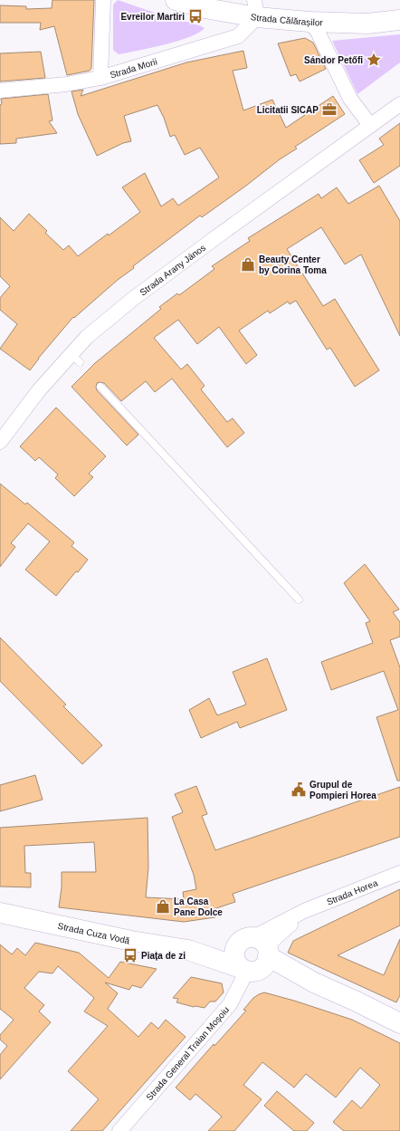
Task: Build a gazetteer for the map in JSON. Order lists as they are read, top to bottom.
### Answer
{
  "streets": {
    "main road": ["Strada Călărașilor", "Strada Cuza Vodă"],
    "street": [
      "Strada Morii",
      "Strada Arany János",
      "Strada Horea",
      "Strada General Traian Moșoiu"
    ]
  },
  "crossings": [
    ["Strada Călărașilor", "Strada Morii"],
    ["Strada Horea", "Strada Cuza Vodă"],
    ["Strada Cuza Vodă", "Strada General Traian Moșoiu"]
  ],
  "places": {
    "bus stop": ["Evreilor Martiri", "Piața de zi"],
    "place": ["Sándor Petőfi"],
    "office": ["Licitatii SICAP"],
    "shop": ["Beauty Center by Corina Toma", "La Casa Pane Dolce"],
    "public building": ["Grupul de Pompieri Horea"]
  }
}
